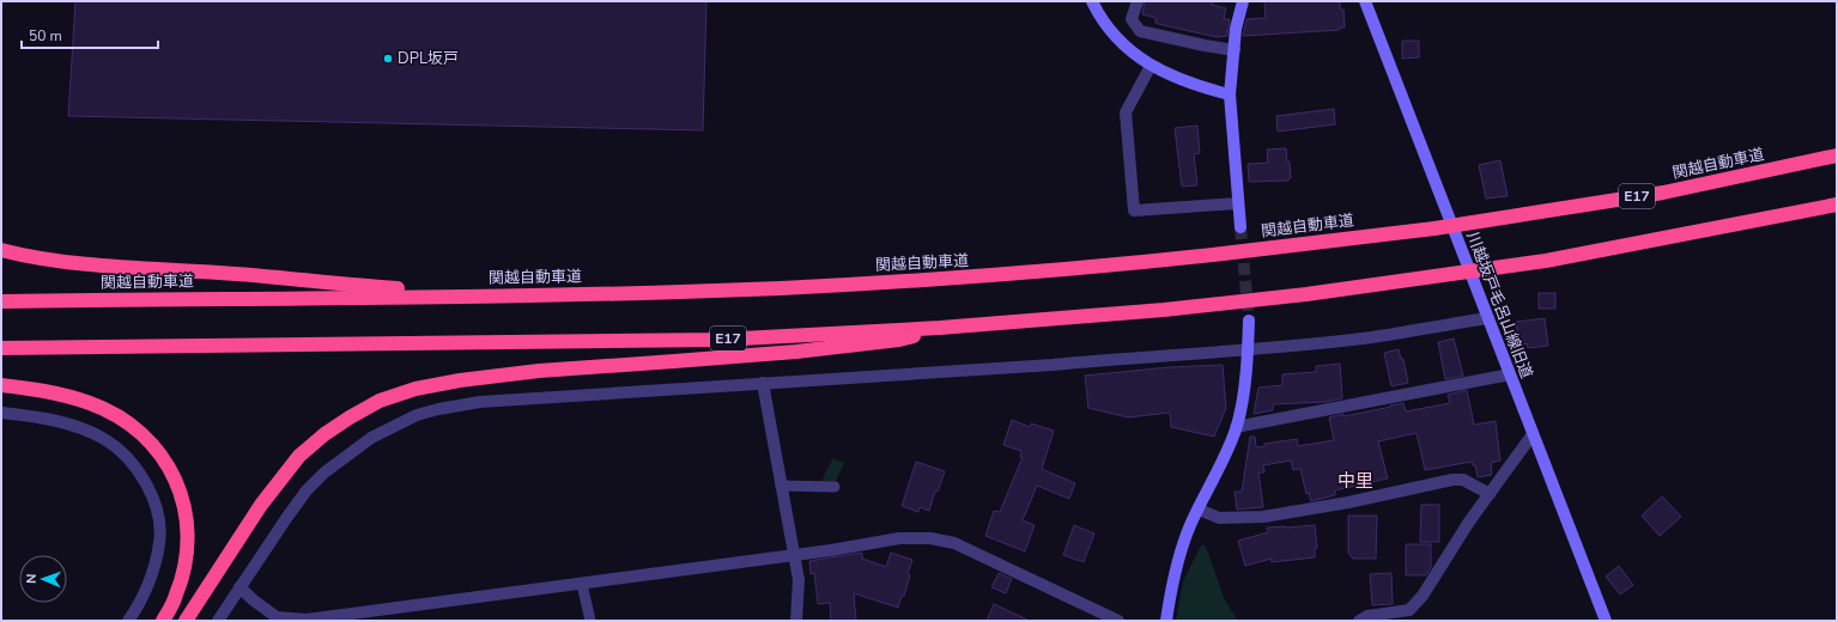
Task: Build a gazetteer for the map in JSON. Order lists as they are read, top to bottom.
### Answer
{
  "streets": {
    "highway": ["関越自動車道", "E17"],
    "street": ["川越坂戸毛呂山線旧道"]
  },
  "districts": ["中里"],
  "places": ["DPL坂戸"],
  "scale_bar": "50 m",
  "north": "left"
}
